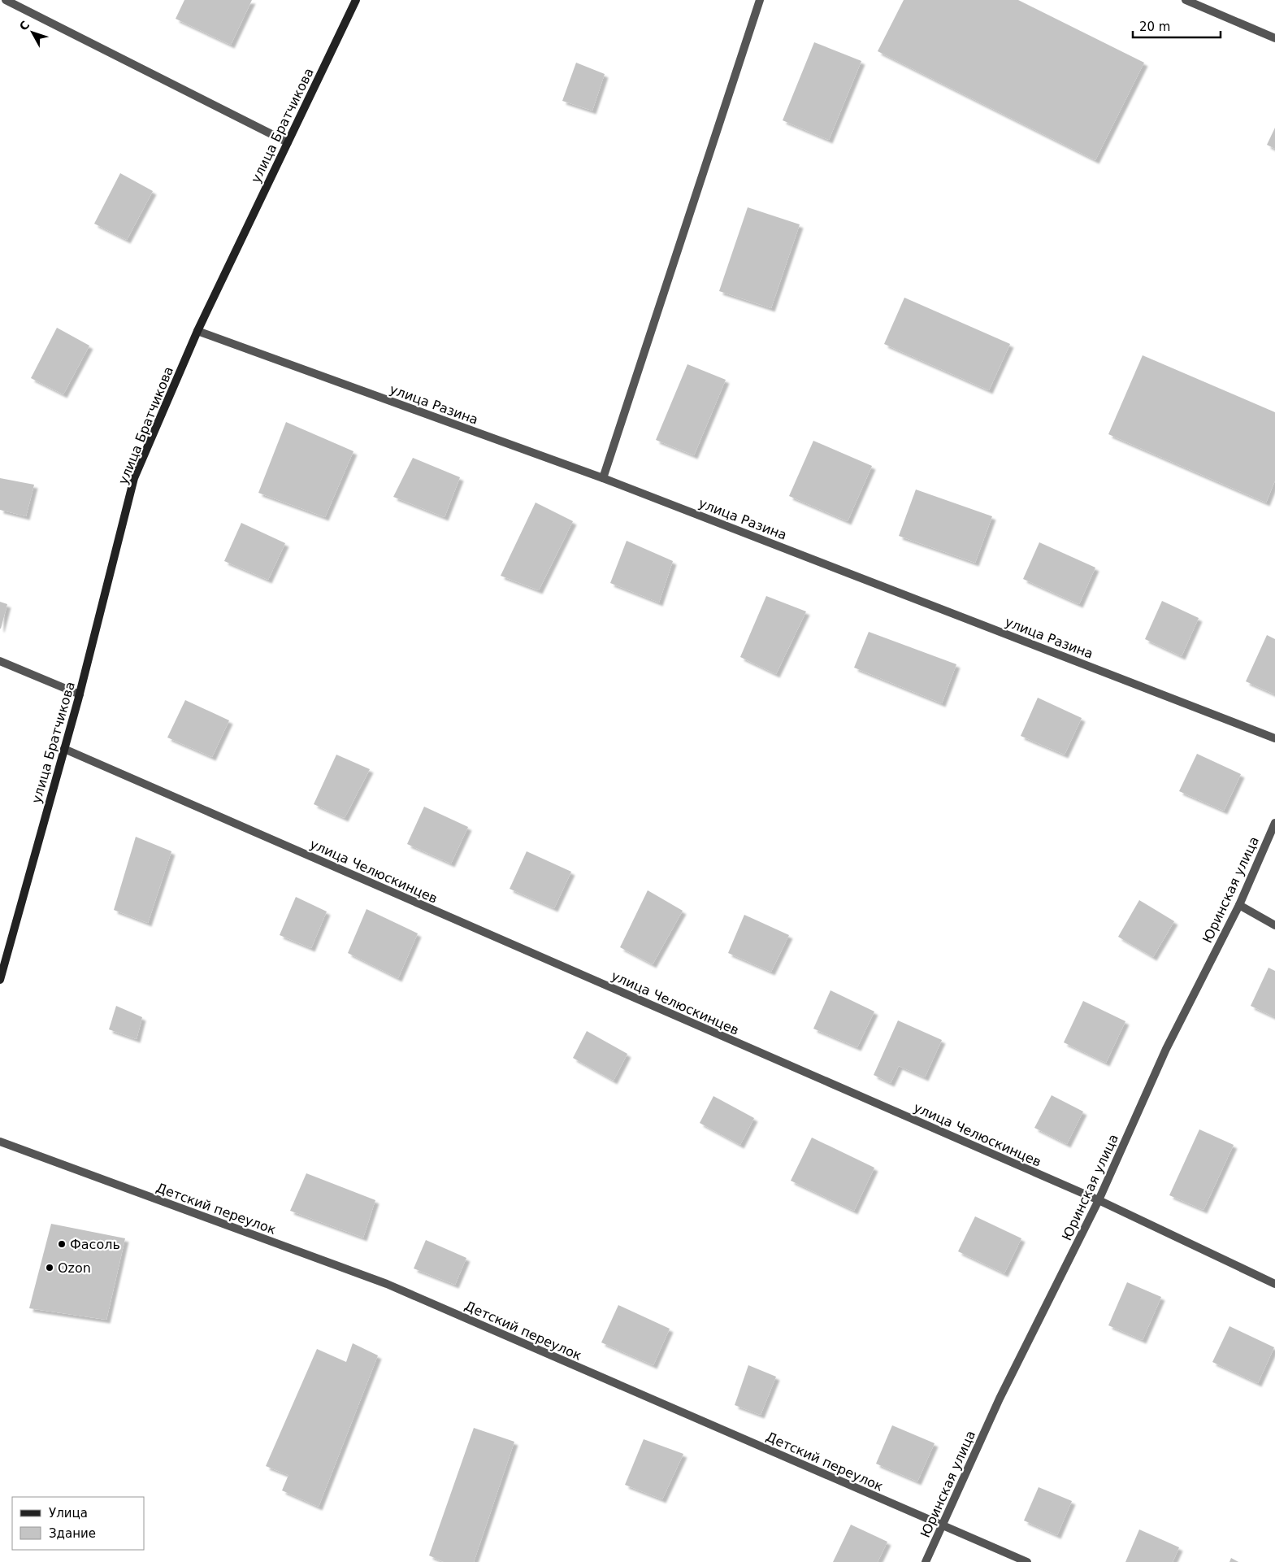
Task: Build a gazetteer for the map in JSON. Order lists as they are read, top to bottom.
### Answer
{
  "streets": {
    "main road": ["улица Братчикова"],
    "street": [
      "улица Разина",
      "улица Челюскинцев",
      "Юринская улица",
      "Детский переулок"
    ]
  },
  "crossings": [
    ["улица Братчикова", "улица Разина"],
    ["улица Братчикова", "улица Челюскинцев"],
    ["улица Челюскинцев", "Юринская улица"],
    ["Юринская улица", "Детский переулок"]
  ],
  "places": ["Фасоль", "Ozon"],
  "legend": ["Улица", "Здание"],
  "scale_bar": "20 m",
  "north": "top left"
}
